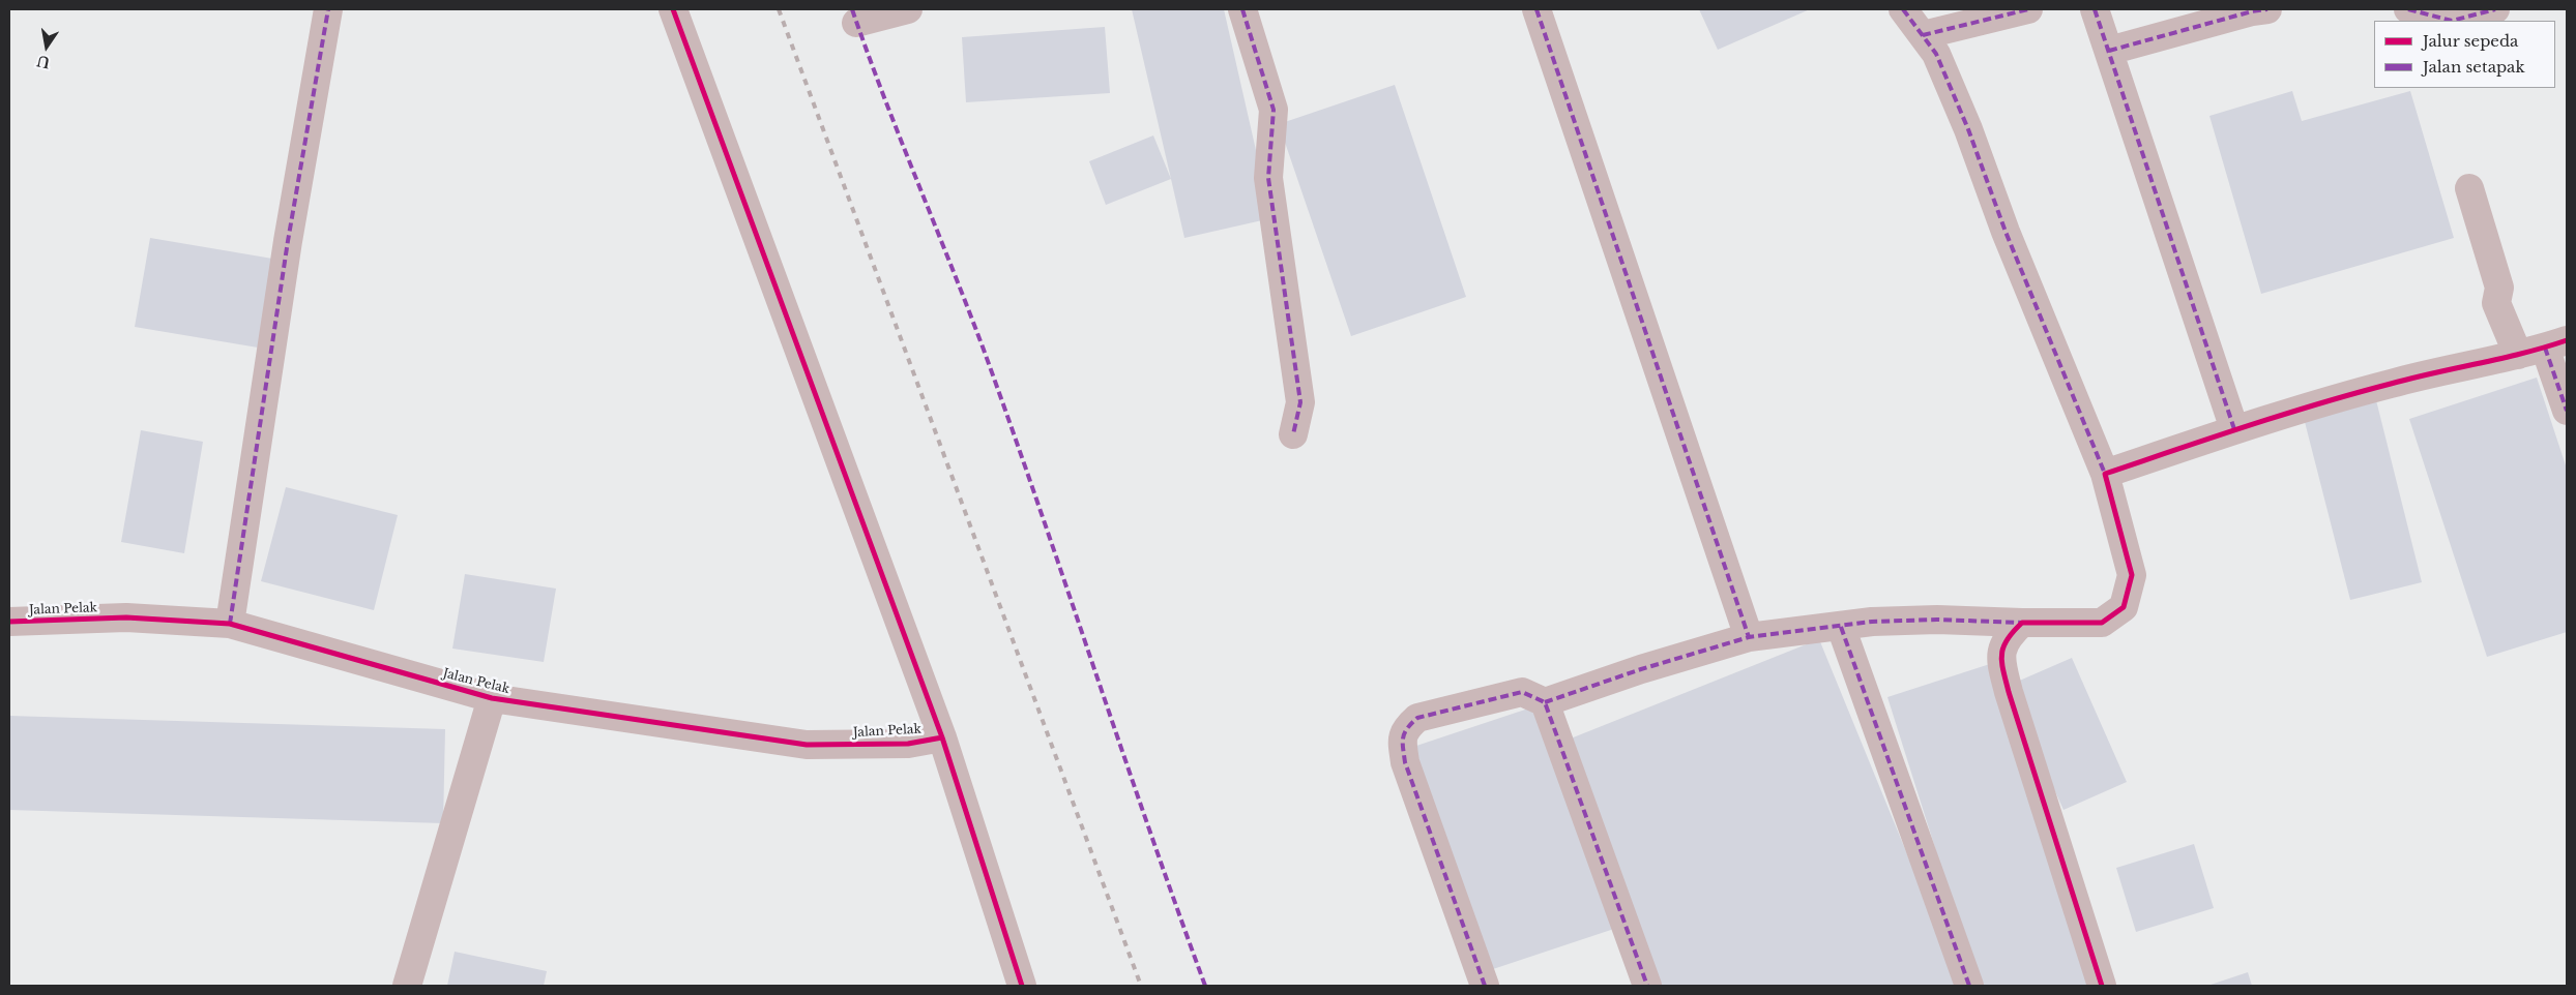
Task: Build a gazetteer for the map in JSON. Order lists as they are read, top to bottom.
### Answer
{
  "streets": {
    "street": ["Jalan Pelak"]
  },
  "legend": ["Jalur sepeda", "Jalan setapak"],
  "north": "bottom"
}
